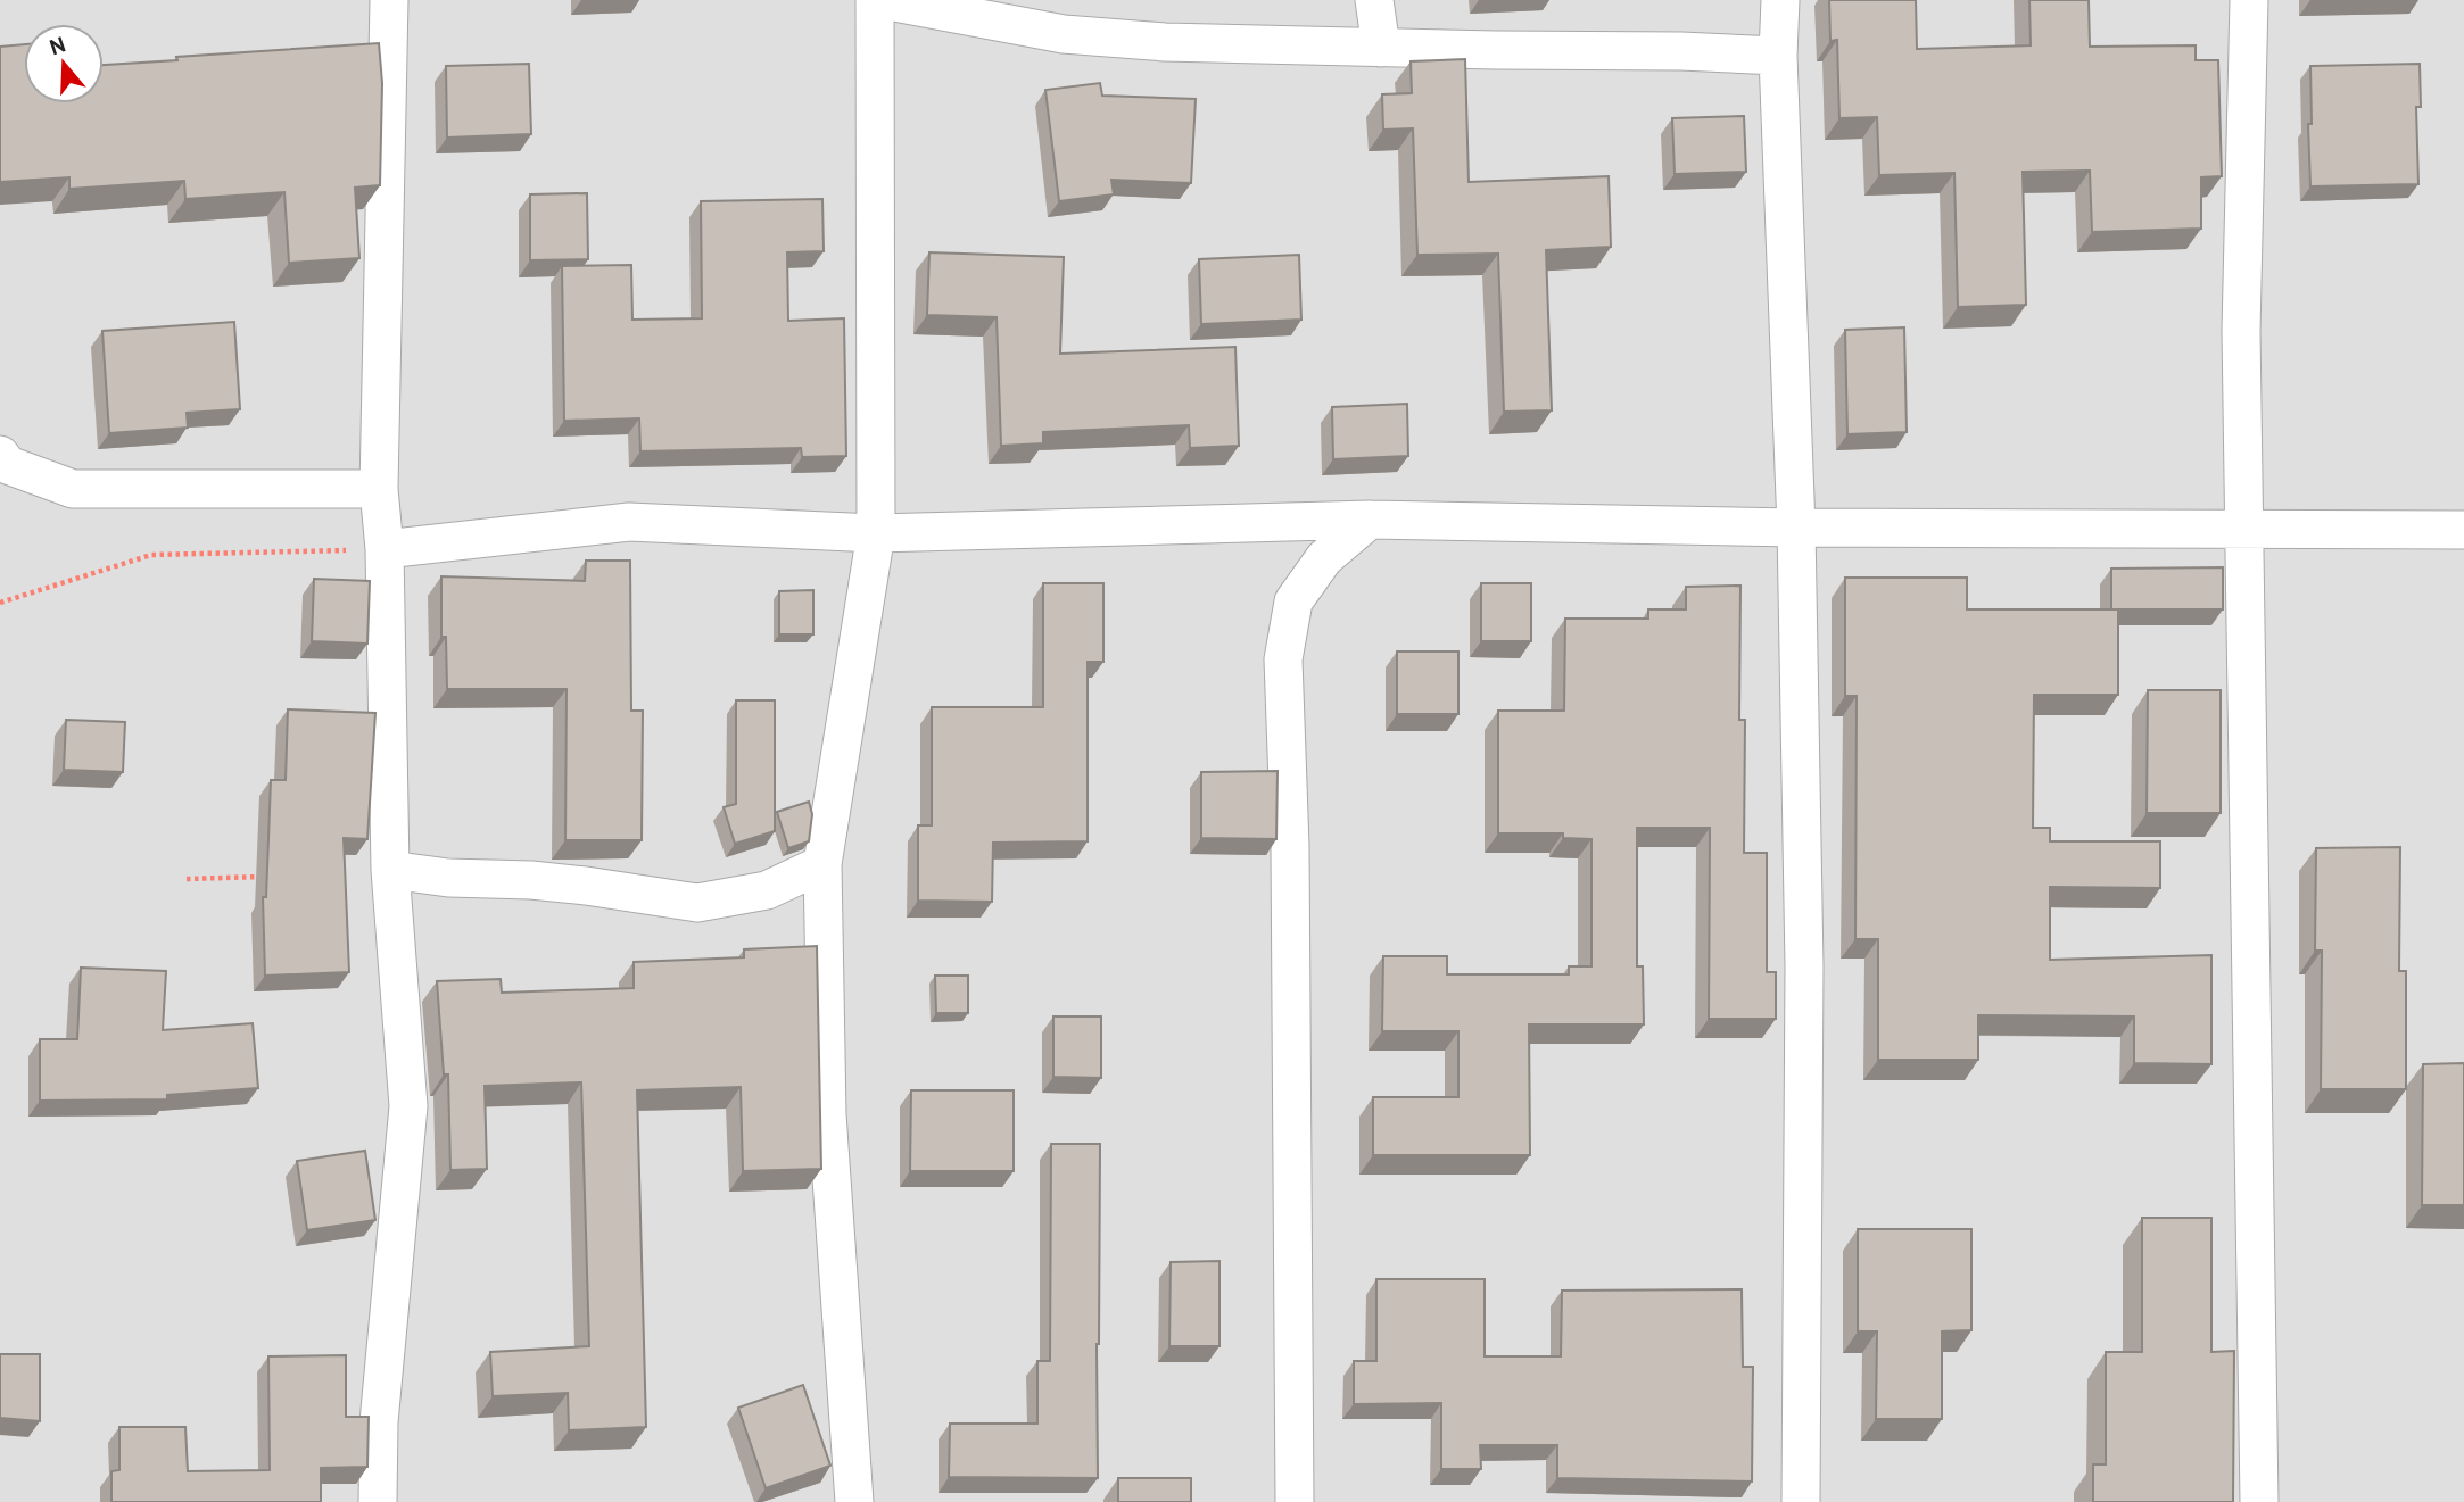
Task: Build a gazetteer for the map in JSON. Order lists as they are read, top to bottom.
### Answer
{
  "north": "top"
}
